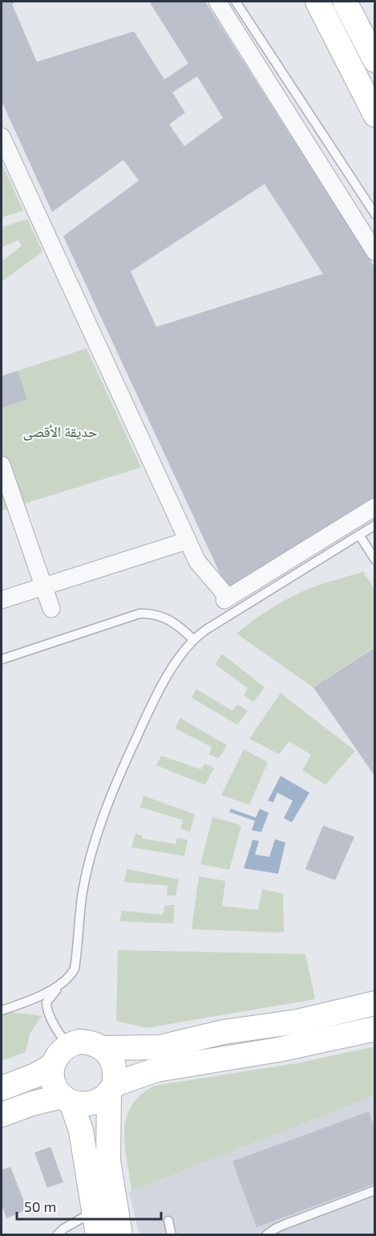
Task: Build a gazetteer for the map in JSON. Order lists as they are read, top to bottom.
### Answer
{
  "parks": ["حديقة الأقصى"],
  "scale_bar": "50 m"
}
